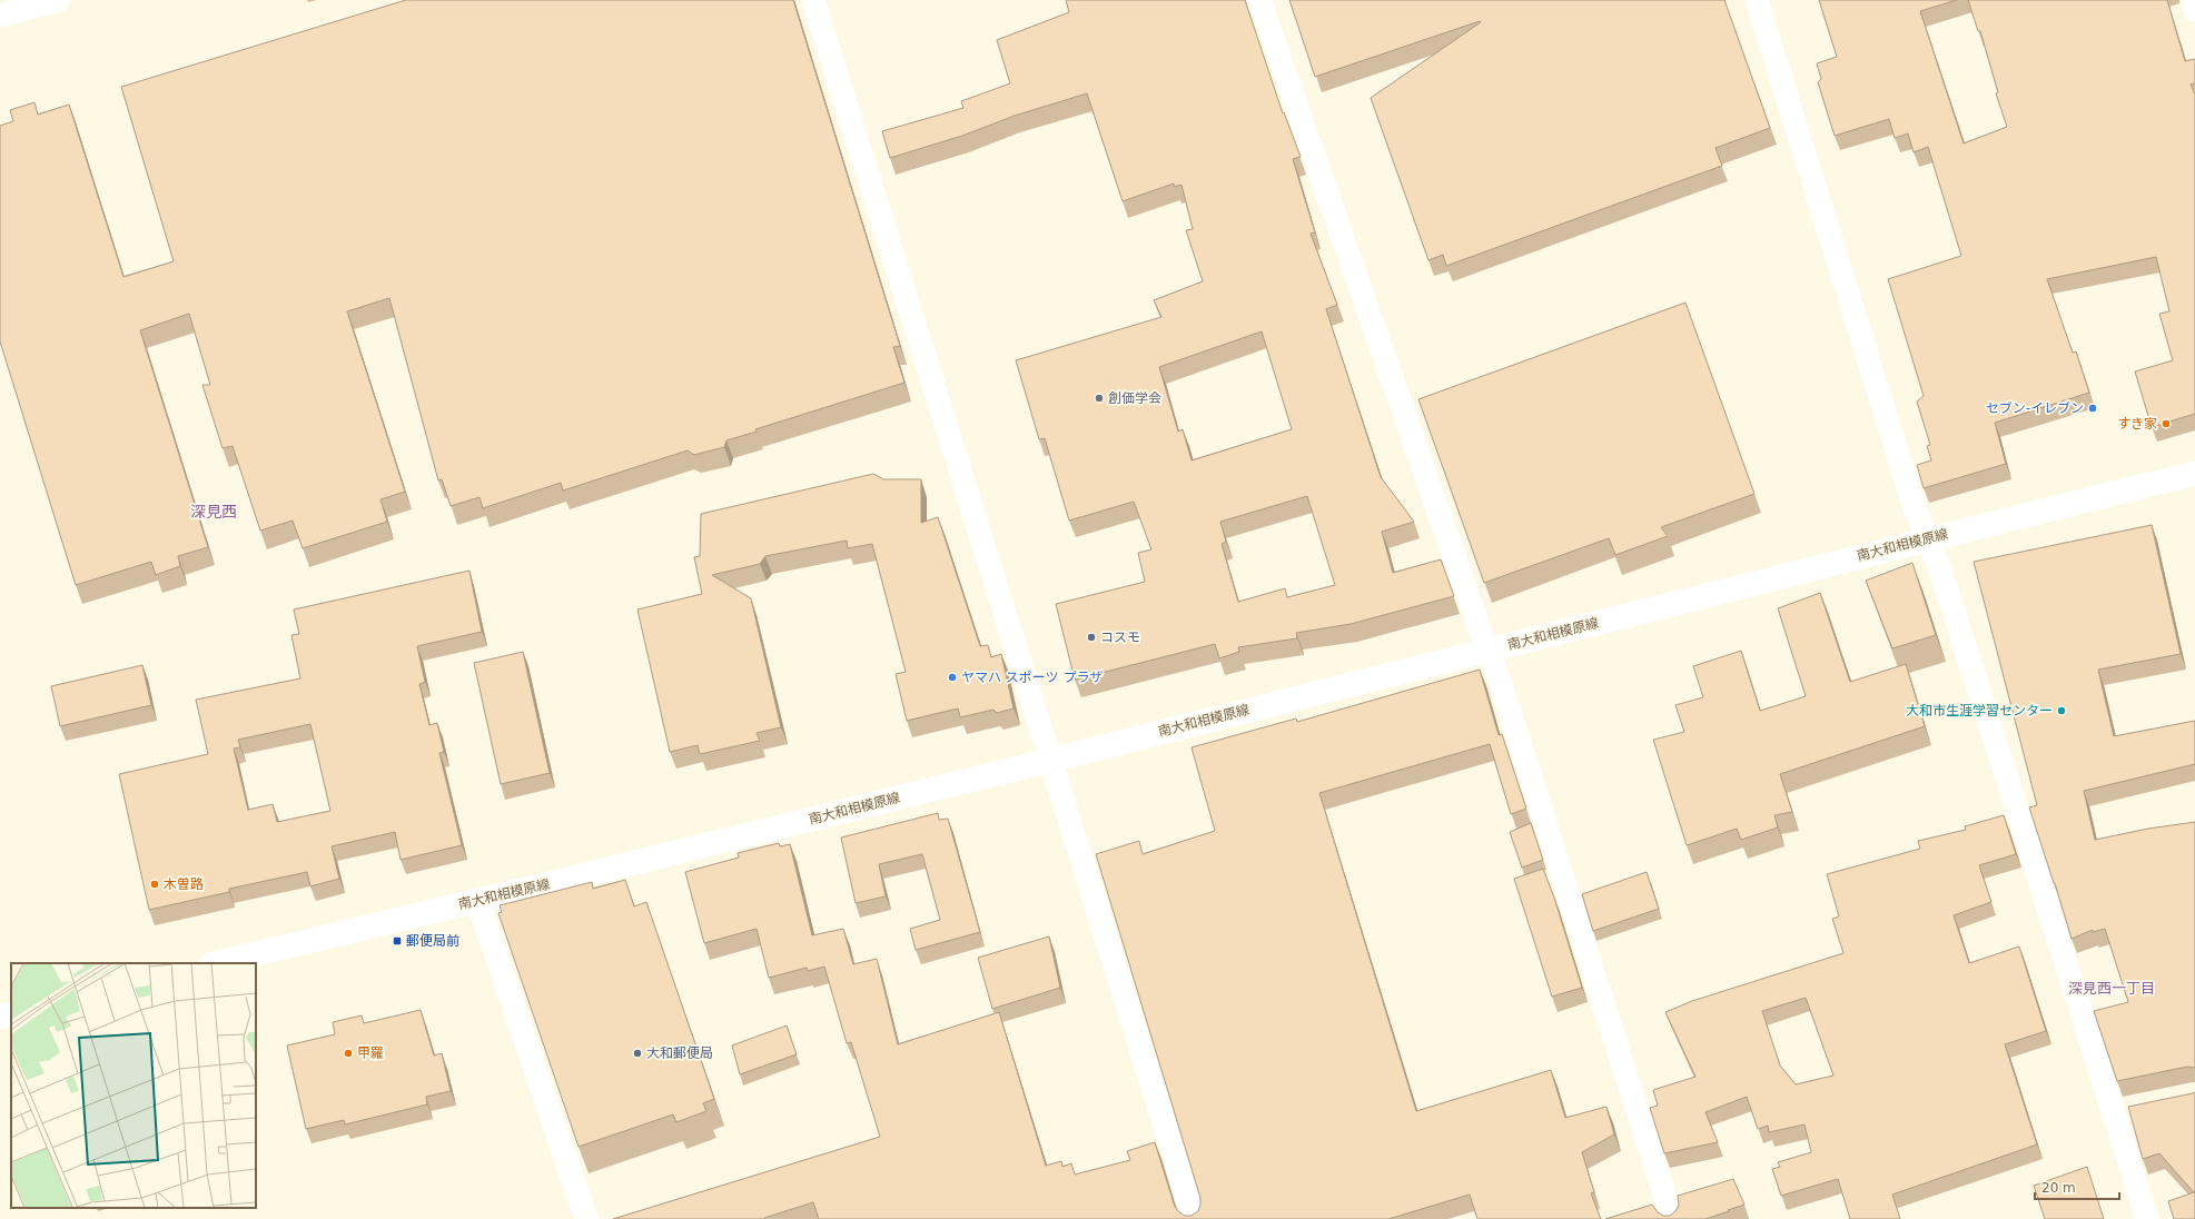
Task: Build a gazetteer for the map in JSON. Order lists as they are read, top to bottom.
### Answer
{
  "streets": {
    "street": ["南大和相模原線"]
  },
  "districts": ["深見西", "深見西一丁目"],
  "places": {
    "other": [
      "創価学会",
      "セブン-イレブン",
      "すき家",
      "コスモ",
      "ヤマハ スポーツ プラザ",
      "大和市生涯学習センター",
      "木曽路",
      "甲羅",
      "大和郵便局"
    ],
    "transit": ["郵便局前"]
  },
  "scale_bar": "20 m"
}
